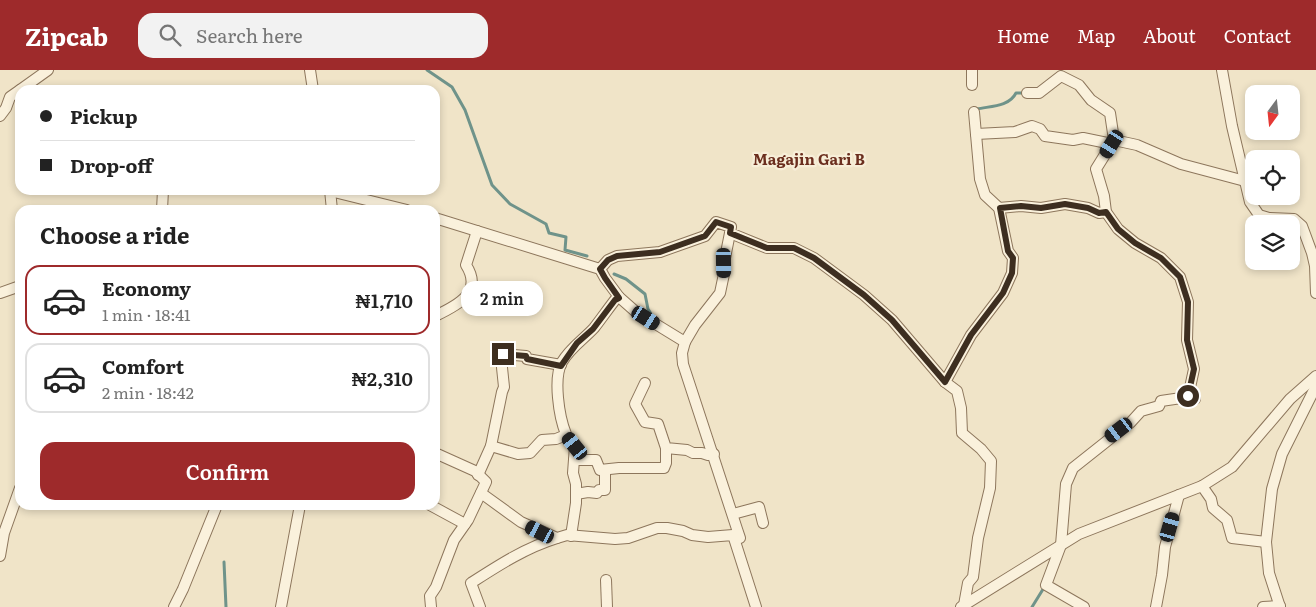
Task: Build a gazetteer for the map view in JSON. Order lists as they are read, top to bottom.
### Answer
{
  "districts": ["Magajin Gari B"],
  "north": "bottom",
  "page": {
    "header": "Zipcab",
    "search": "Search here",
    "nav": [
      "Home",
      "Map",
      "About",
      "Contact"
    ],
    "banner": ["Pickup", "Drop-off"],
    "heading": "Choose a ride",
    "list": [
      {
        "name": "Economy",
        "note": "1 min · 18:41",
        "value": "₦1,710"
      },
      {
        "name": "Comfort",
        "note": "2 min · 18:42",
        "value": "₦2,310"
      }
    ],
    "bubble": "2 min",
    "buttons": "Confirm"
  }
}
